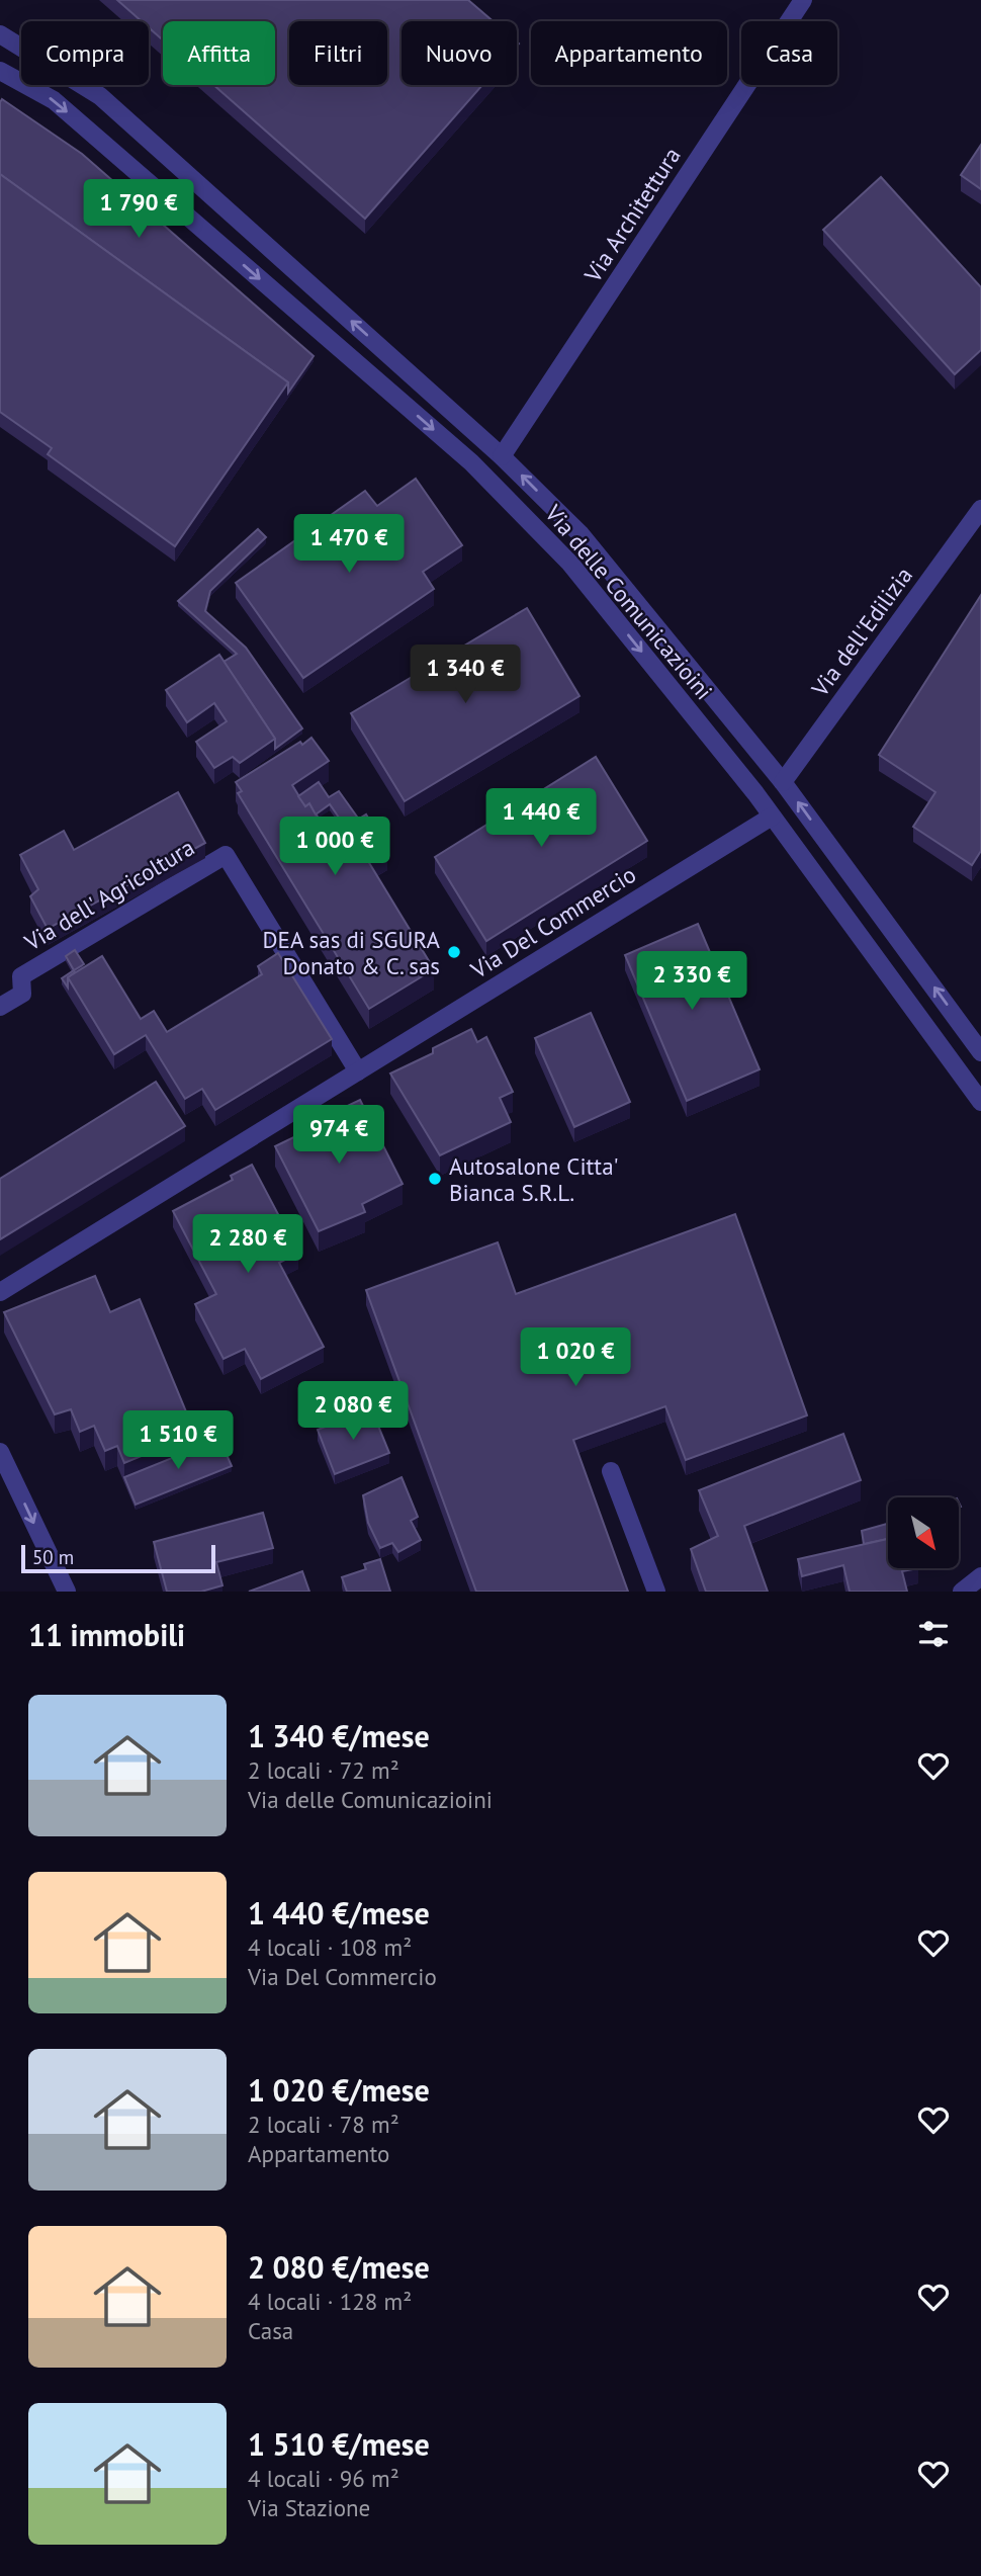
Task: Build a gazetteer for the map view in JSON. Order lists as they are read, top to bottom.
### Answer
{
  "streets": {
    "street": [
      "Via Architettura",
      "Via delle Comunicazioini",
      "Via dell'Edilizia",
      "Via dell' Agricoltura",
      "Via Del Commercio"
    ]
  },
  "crossings": [
    ["Via Architettura", "Via delle Comunicazioini"],
    ["Via delle Comunicazioini", "Via dell'Edilizia"],
    ["Via delle Comunicazioini", "Via Del Commercio"],
    ["Via dell' Agricoltura", "Via Del Commercio"]
  ],
  "places": ["DEA sas di SGURA Donato & C. sas", "Autosalone Citta' Bianca S.R.L."],
  "scale_bar": "50 m",
  "north": "bottom right",
  "page": {
    "chip": [
      "Compra",
      "Affitta",
      "Filtri",
      "Nuovo",
      "Appartamento",
      "Casa"
    ],
    "price": [
      "1 790 €",
      "1 470 €",
      "1 340 €",
      "1 440 €",
      "1 000 €",
      "2 330 €",
      "974 €",
      "2 280 €",
      "1 020 €",
      "2 080 €",
      "1 510 €"
    ],
    "scale": "50 m",
    "heading": "11 immobili",
    "list": [
      {
        "name": "1 340 €/mese",
        "note": "2 locali · 72 m² · Via delle Comunicazioini"
      },
      {
        "name": "1 440 €/mese",
        "note": "4 locali · 108 m² · Via Del Commercio"
      },
      {
        "name": "1 020 €/mese",
        "note": "2 locali · 78 m² · Appartamento"
      },
      {
        "name": "2 080 €/mese",
        "note": "4 locali · 128 m² · Casa"
      },
      {
        "name": "1 510 €/mese",
        "note": "4 locali · 96 m² · Via Stazione"
      }
    ]
  }
}
